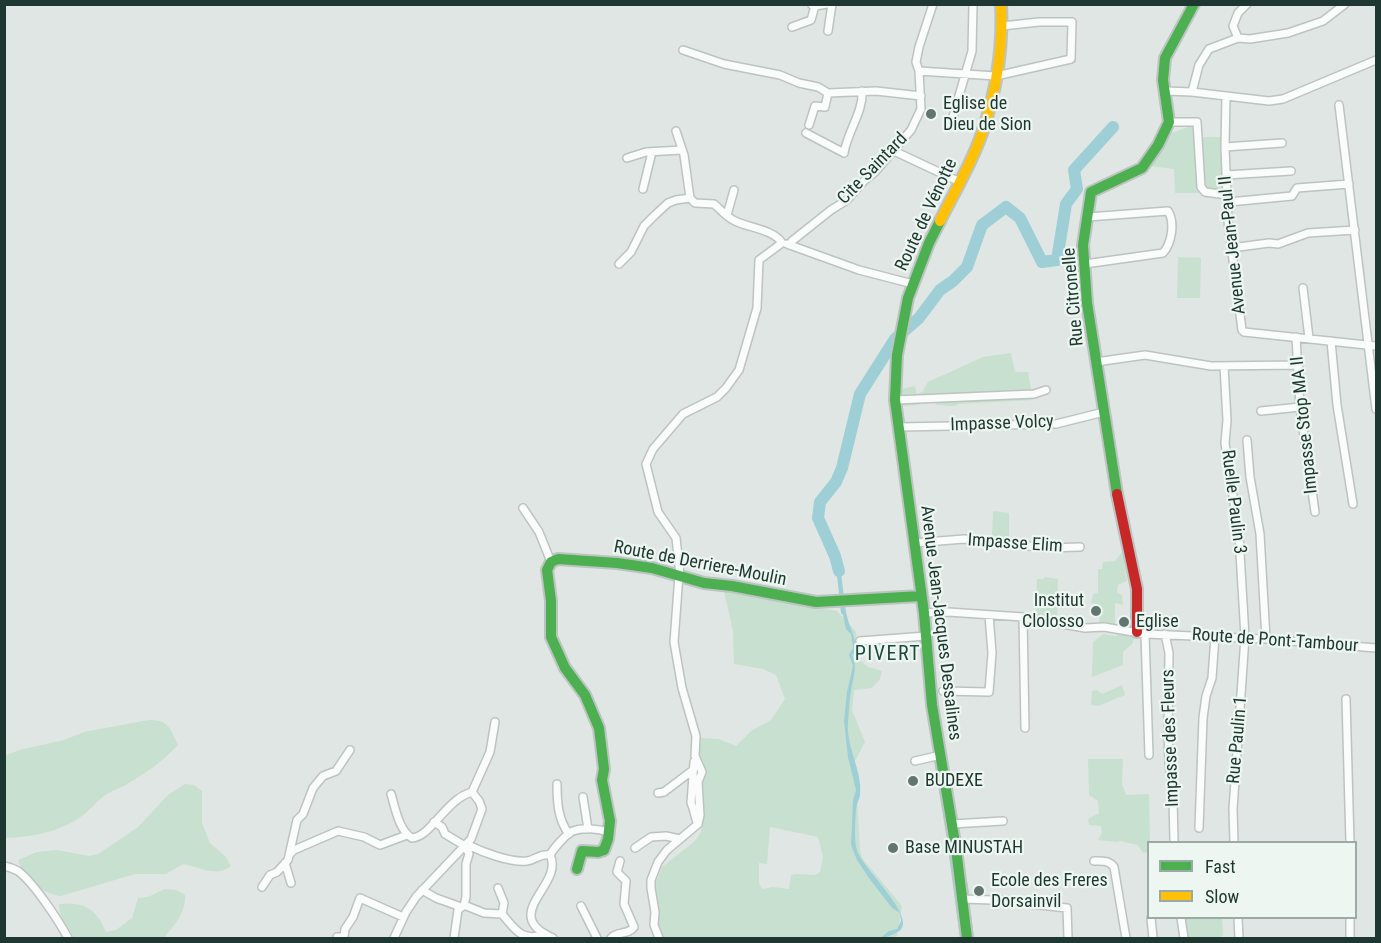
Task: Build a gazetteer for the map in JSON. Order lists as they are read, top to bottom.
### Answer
{
  "streets": {
    "street": [
      "Cite Saintard",
      "Route de Vénotte",
      "Avenue Jean-Paul II",
      "Rue Citronelle",
      "Impasse Volcy",
      "Impasse Stop MA II",
      "Ruelle Paulin 3",
      "Impasse Elim",
      "Route de Derriere-Moulin",
      "Avenue Jean-Jacques Dessalines",
      "Route de Pont-Tambour",
      "Impasse des Fleurs",
      "Rue Paulin 1"
    ]
  },
  "crossings": [
    ["Route de Vénotte", "Avenue Jean-Jacques Dessalines"],
    ["Avenue Jean-Paul II", "Impasse Stop MA II"],
    ["Rue Citronelle", "Impasse Volcy"],
    ["Rue Citronelle", "Route de Pont-Tambour"],
    ["Impasse Volcy", "Avenue Jean-Jacques Dessalines"],
    ["Ruelle Paulin 3", "Route de Pont-Tambour"],
    ["Ruelle Paulin 3", "Rue Paulin 1"],
    ["Impasse Elim", "Avenue Jean-Jacques Dessalines"],
    ["Route de Derriere-Moulin", "Avenue Jean-Jacques Dessalines"],
    ["Avenue Jean-Jacques Dessalines", "Route de Pont-Tambour"],
    ["Route de Pont-Tambour", "Impasse des Fleurs"],
    ["Route de Pont-Tambour", "Rue Paulin 1"]
  ],
  "districts": ["PIVERT"],
  "places": [
    "Eglise de Dieu de Sion",
    "Institut Clolosso",
    "Eglise",
    "BUDEXE",
    "Base MINUSTAH",
    "Ecole des Freres Dorsainvil"
  ],
  "legend": ["Fast", "Slow"]
}
